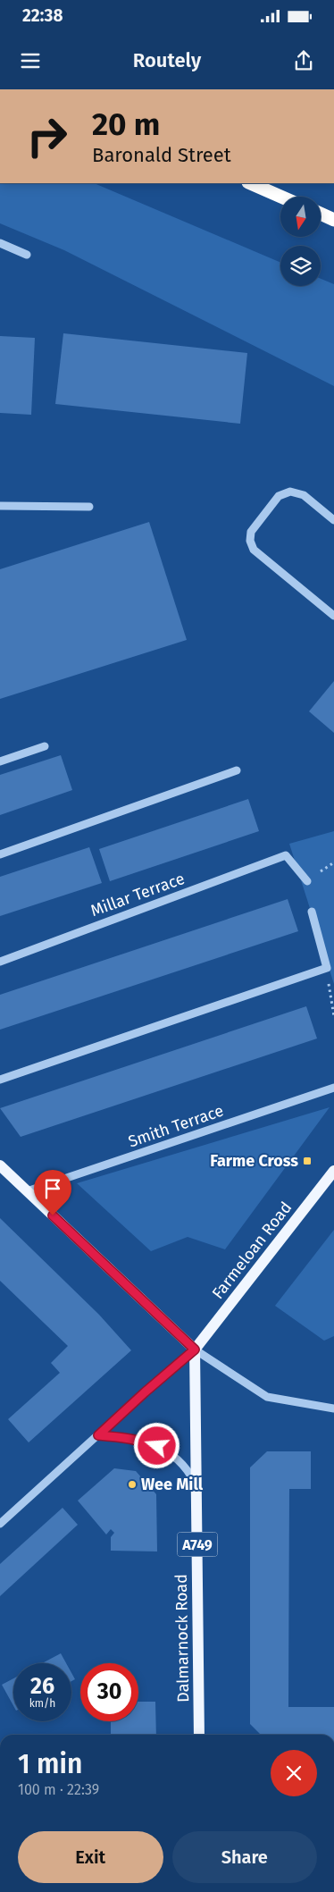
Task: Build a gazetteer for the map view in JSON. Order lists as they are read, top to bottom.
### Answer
{
  "streets": {
    "main road": ["Farmeloan Road", "A749", "Dalmarnock Road"],
    "street": ["Millar Terrace", "Smith Terrace"]
  },
  "crossings": [
    ["Farmeloan Road", "Dalmarnock Road"]
  ],
  "places": {
    "transit": ["Farme Cross"],
    "other": ["Wee Mill"]
  },
  "north": "bottom",
  "page": {
    "status": "22:38",
    "header": "Routely",
    "turn": ["20 m", "Baronald Street"],
    "speed": "26 km/h",
    "limit": "30",
    "heading": ["1 min", "100 m · 22:39"],
    "buttons": ["Exit", "Share"]
  }
}
